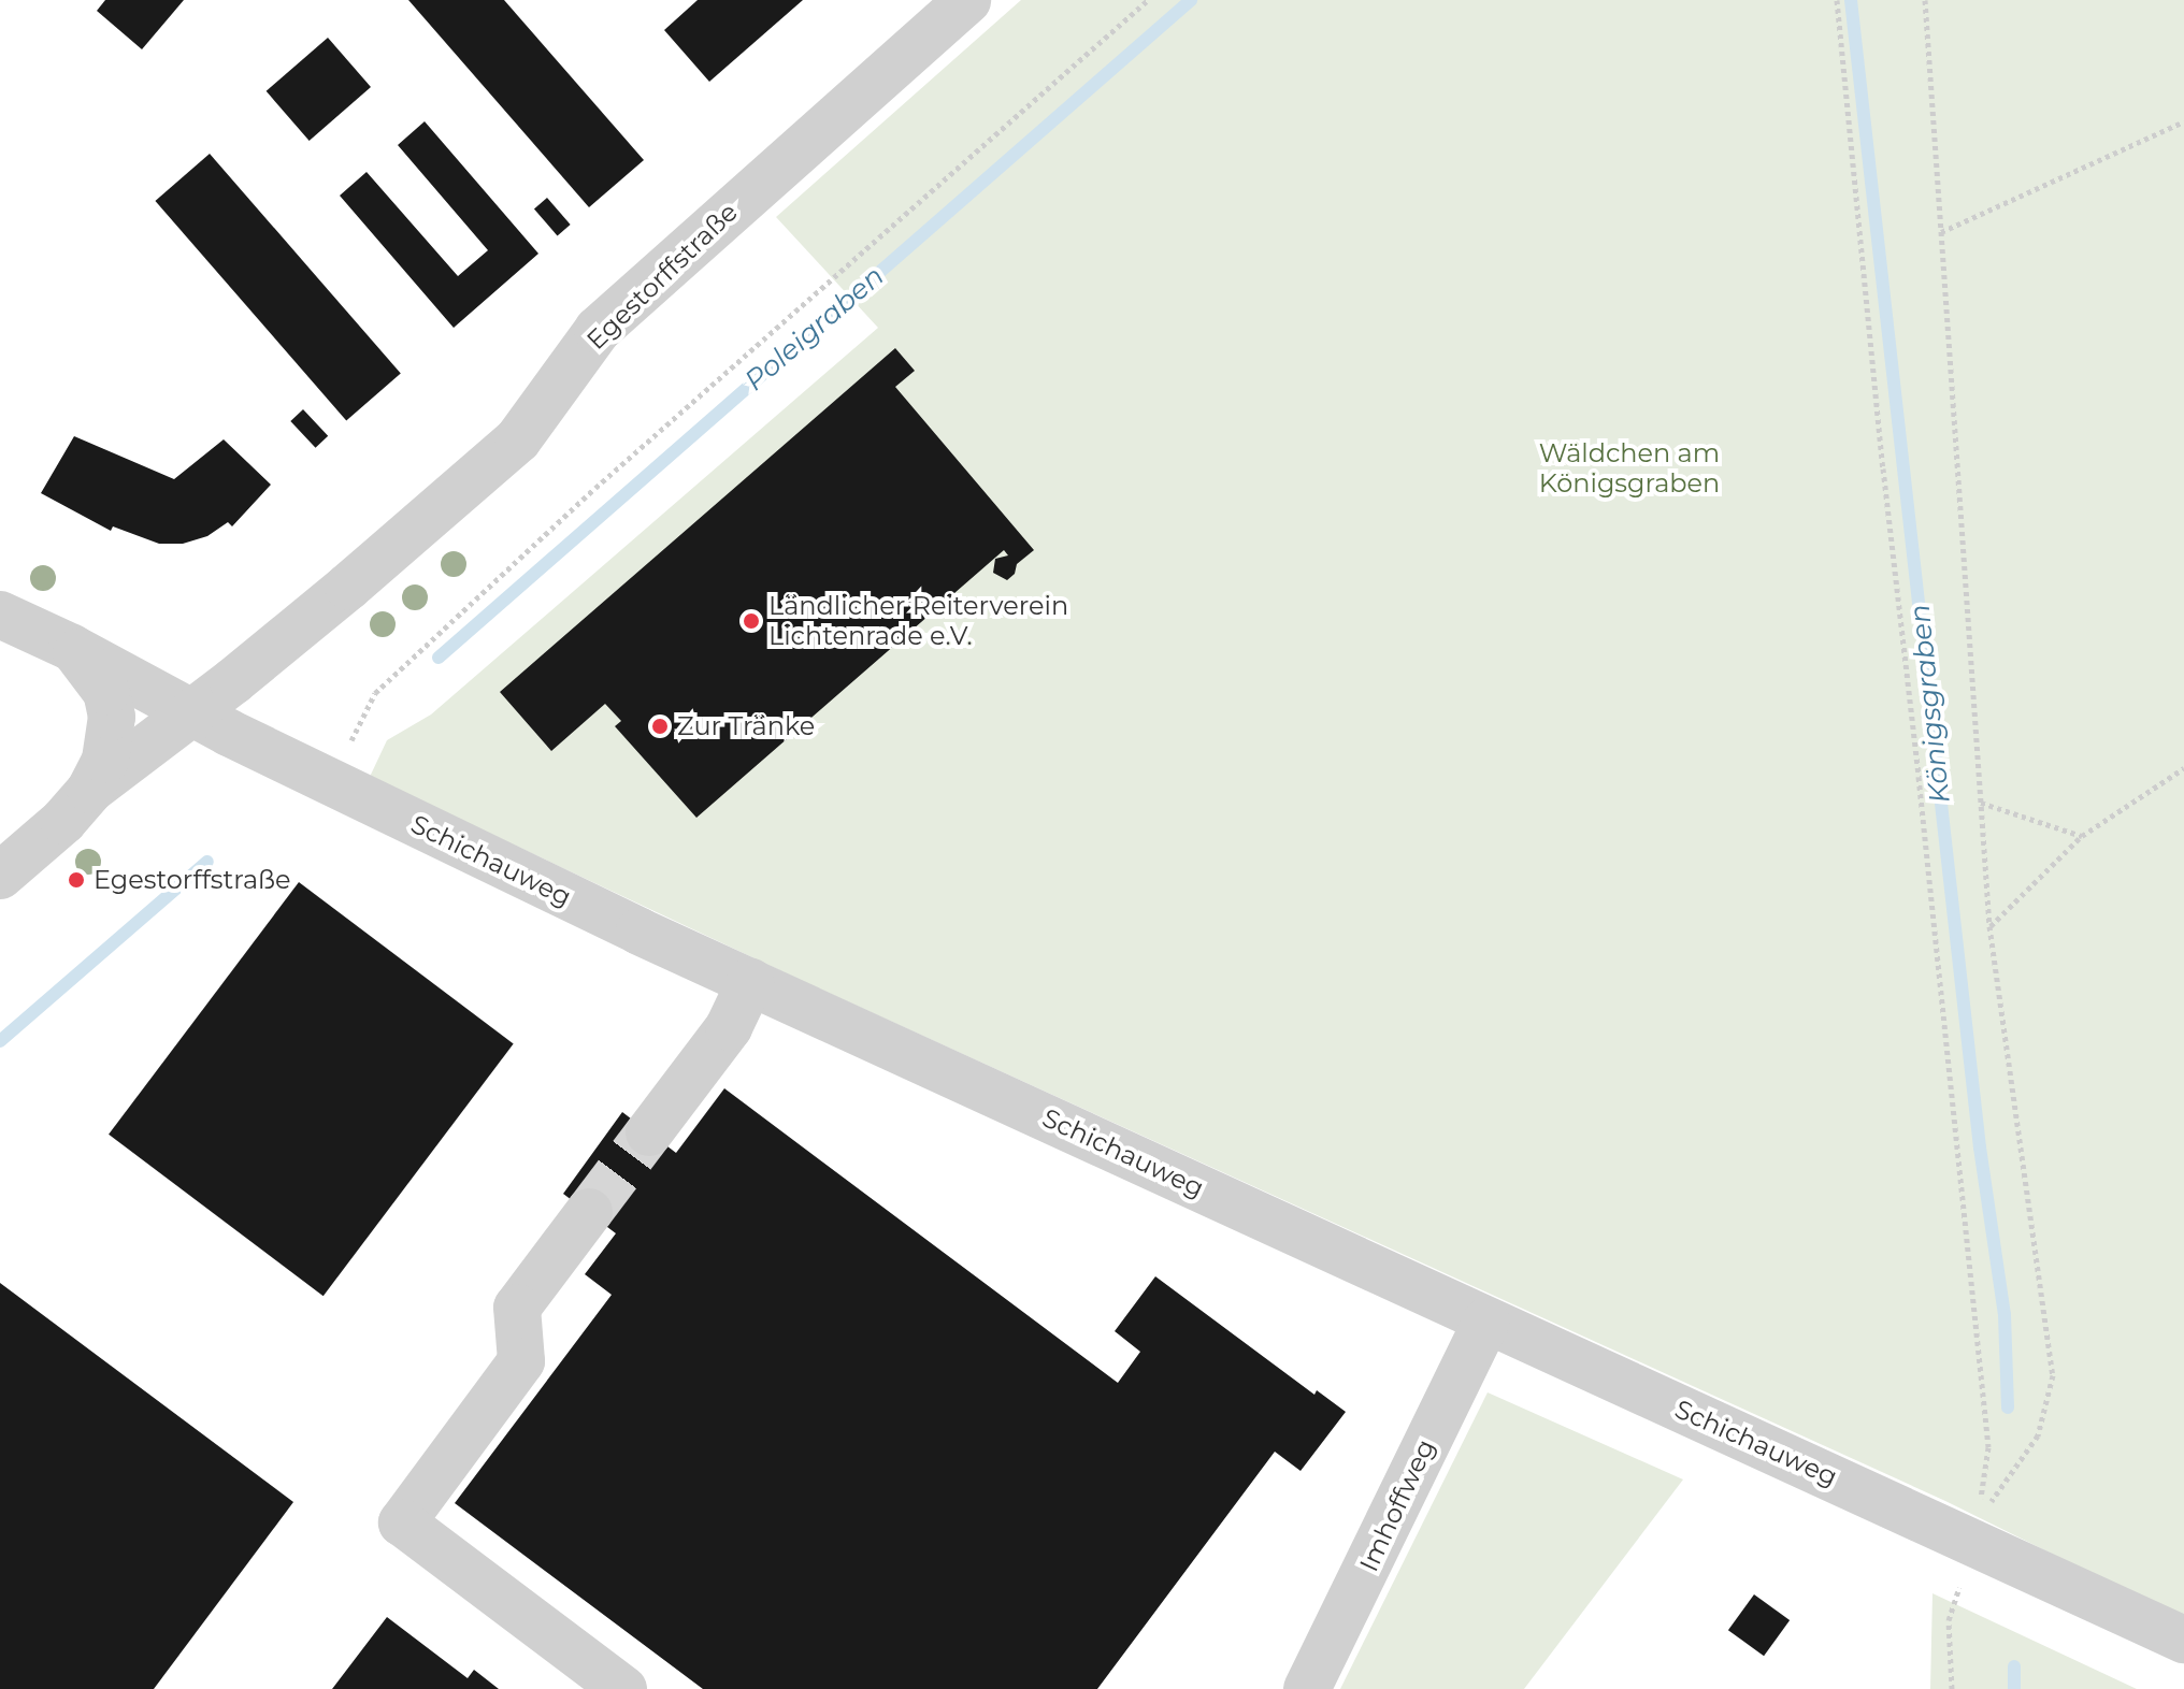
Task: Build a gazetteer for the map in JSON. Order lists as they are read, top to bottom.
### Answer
{
  "streets": {
    "street": ["Egestorffstraße", "Schichauweg", "Imhoffweg"]
  },
  "crossings": [
    ["Egestorffstraße", "Schichauweg"],
    ["Schichauweg", "Imhoffweg"]
  ],
  "water": ["Poleigraben", "Königsgraben"],
  "parks": ["Wäldchen am Königsgraben"],
  "places": ["Ländlicher Reiterverein Lichtenrade e.V.", "Zur Tränke", "Egestorffstraße"]
}
